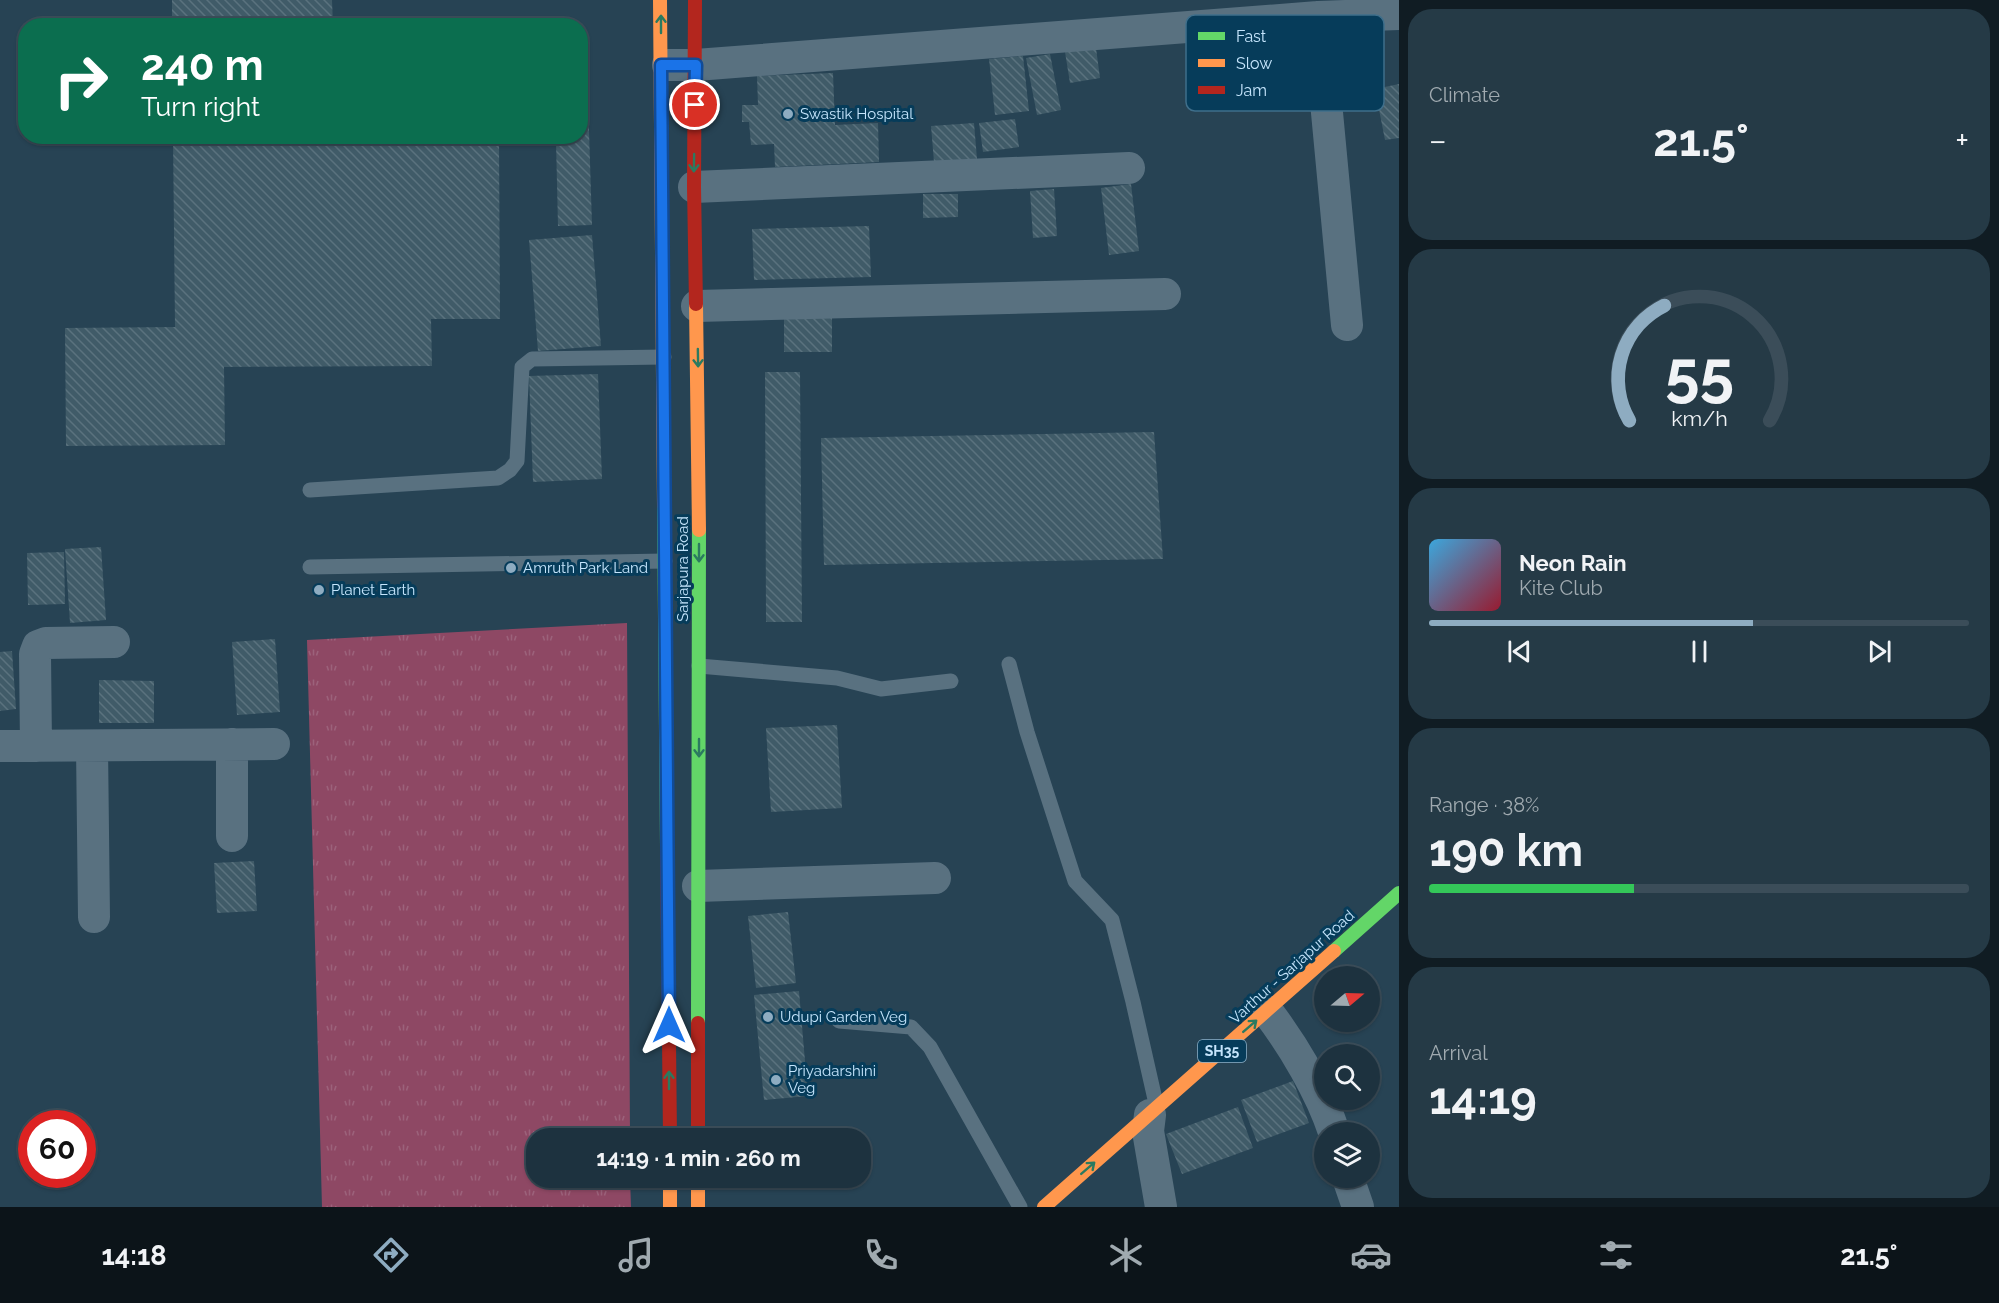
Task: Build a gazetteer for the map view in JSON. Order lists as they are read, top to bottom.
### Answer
{
  "streets": {
    "main road": ["Sarjapura Road", "Varthur - Sarjapur Road", "SH35"]
  },
  "places": [
    "Swastik Hospital",
    "Amruth Park Land",
    "Planet Earth",
    "Udupi Garden Veg",
    "Priyadarshini Veg"
  ],
  "legend": ["Fast", "Slow", "Jam"],
  "north": "right",
  "page": {
    "tile": [
      "Climate",
      ["Range · 38%", "190 km"],
      ["Arrival", "14:19"]
    ],
    "turn": ["240 m", "Turn right"],
    "heat": ["−", "21.5°", "+"],
    "song": ["Neon Rain", "Kite Club"],
    "limit": "60",
    "trip": "14:19 · 1 min · 260 m",
    "tabs": ["14:18", "21.5°"],
    "gauge": ["55", "km/h"]
  }
}
